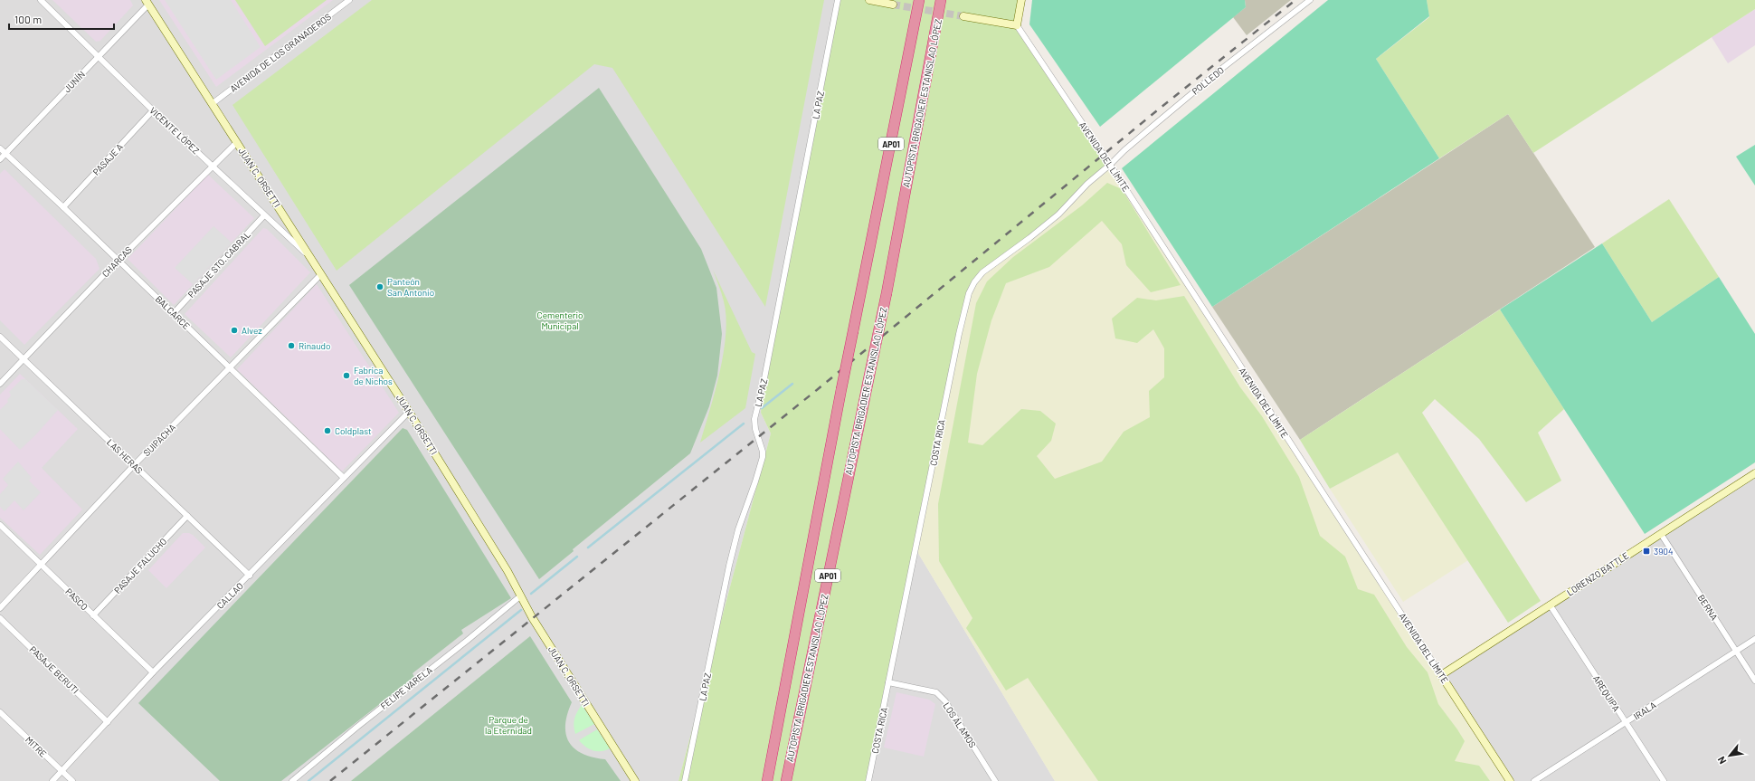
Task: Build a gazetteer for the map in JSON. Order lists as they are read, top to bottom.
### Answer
{
  "streets": {
    "highway": ["AUTOPISTA BRIGADIER ESTANISLAO LÓPEZ", "AP01"],
    "street": [
      "AVENIDA DE LOS GRANADEROS",
      "POLLEDO",
      "JUNÍN",
      "LA PAZ",
      "VICENTE LÓPEZ",
      "AVENIDA DEL LÍMITE",
      "PASAJE A",
      "JUAN C. ORSETTI",
      "CHARCAS",
      "PASAJE STO. CABRAL",
      "BALCARCE",
      "SUIPACHA",
      "COSTA RICA",
      "LAS HERAS",
      "PASAJE FALUCHO",
      "LORENZO BATTLE",
      "CALLAO",
      "PASCO",
      "BERNA",
      "PASAJE BERUTI",
      "FELIPE VARELA",
      "AREQUIPA",
      "IRALA",
      "LOS ÁLAMOS",
      "MITRE"
    ]
  },
  "crossings": [
    ["AVENIDA DE LOS GRANADEROS", "JUAN C. ORSETTI"],
    ["POLLEDO", "AVENIDA DEL LÍMITE"],
    ["POLLEDO", "COSTA RICA"],
    ["JUNÍN", "VICENTE LÓPEZ"],
    ["JUNÍN", "JUAN C. ORSETTI"],
    ["JUNÍN", "BALCARCE"],
    ["VICENTE LÓPEZ", "PASAJE A"],
    ["VICENTE LÓPEZ", "JUAN C. ORSETTI"],
    ["VICENTE LÓPEZ", "CHARCAS"],
    ["VICENTE LÓPEZ", "PASAJE STO. CABRAL"],
    ["AVENIDA DEL LÍMITE", "COSTA RICA"],
    ["AVENIDA DEL LÍMITE", "LORENZO BATTLE"],
    ["PASAJE A", "BALCARCE"],
    ["JUAN C. ORSETTI", "CHARCAS"],
    ["JUAN C. ORSETTI", "SUIPACHA"],
    ["JUAN C. ORSETTI", "CALLAO"],
    ["JUAN C. ORSETTI", "FELIPE VARELA"],
    ["CHARCAS", "BALCARCE"],
    ["CHARCAS", "LAS HERAS"],
    ["PASAJE STO. CABRAL", "BALCARCE"],
    ["BALCARCE", "SUIPACHA"],
    ["BALCARCE", "CALLAO"],
    ["SUIPACHA", "LAS HERAS"],
    ["SUIPACHA", "PASCO"],
    ["COSTA RICA", "LOS ÁLAMOS"],
    ["LAS HERAS", "PASAJE FALUCHO"],
    ["LAS HERAS", "CALLAO"],
    ["PASAJE FALUCHO", "PASCO"],
    ["LORENZO BATTLE", "BERNA"],
    ["LORENZO BATTLE", "AREQUIPA"],
    ["CALLAO", "PASCO"],
    ["CALLAO", "PASAJE BERUTI"],
    ["CALLAO", "MITRE"],
    ["BERNA", "IRALA"],
    ["AREQUIPA", "IRALA"]
  ],
  "parks": ["Cementerio Municipal", "Parque de la Eternidad"],
  "places": {
    "other": [
      "Panteón San Antonio",
      "Alvez",
      "Rinaudo",
      "Fabrica de Nichos",
      "Coldplast"
    ],
    "transit": ["3904"]
  },
  "scale_bar": "100 m",
  "north": "bottom left"
}
